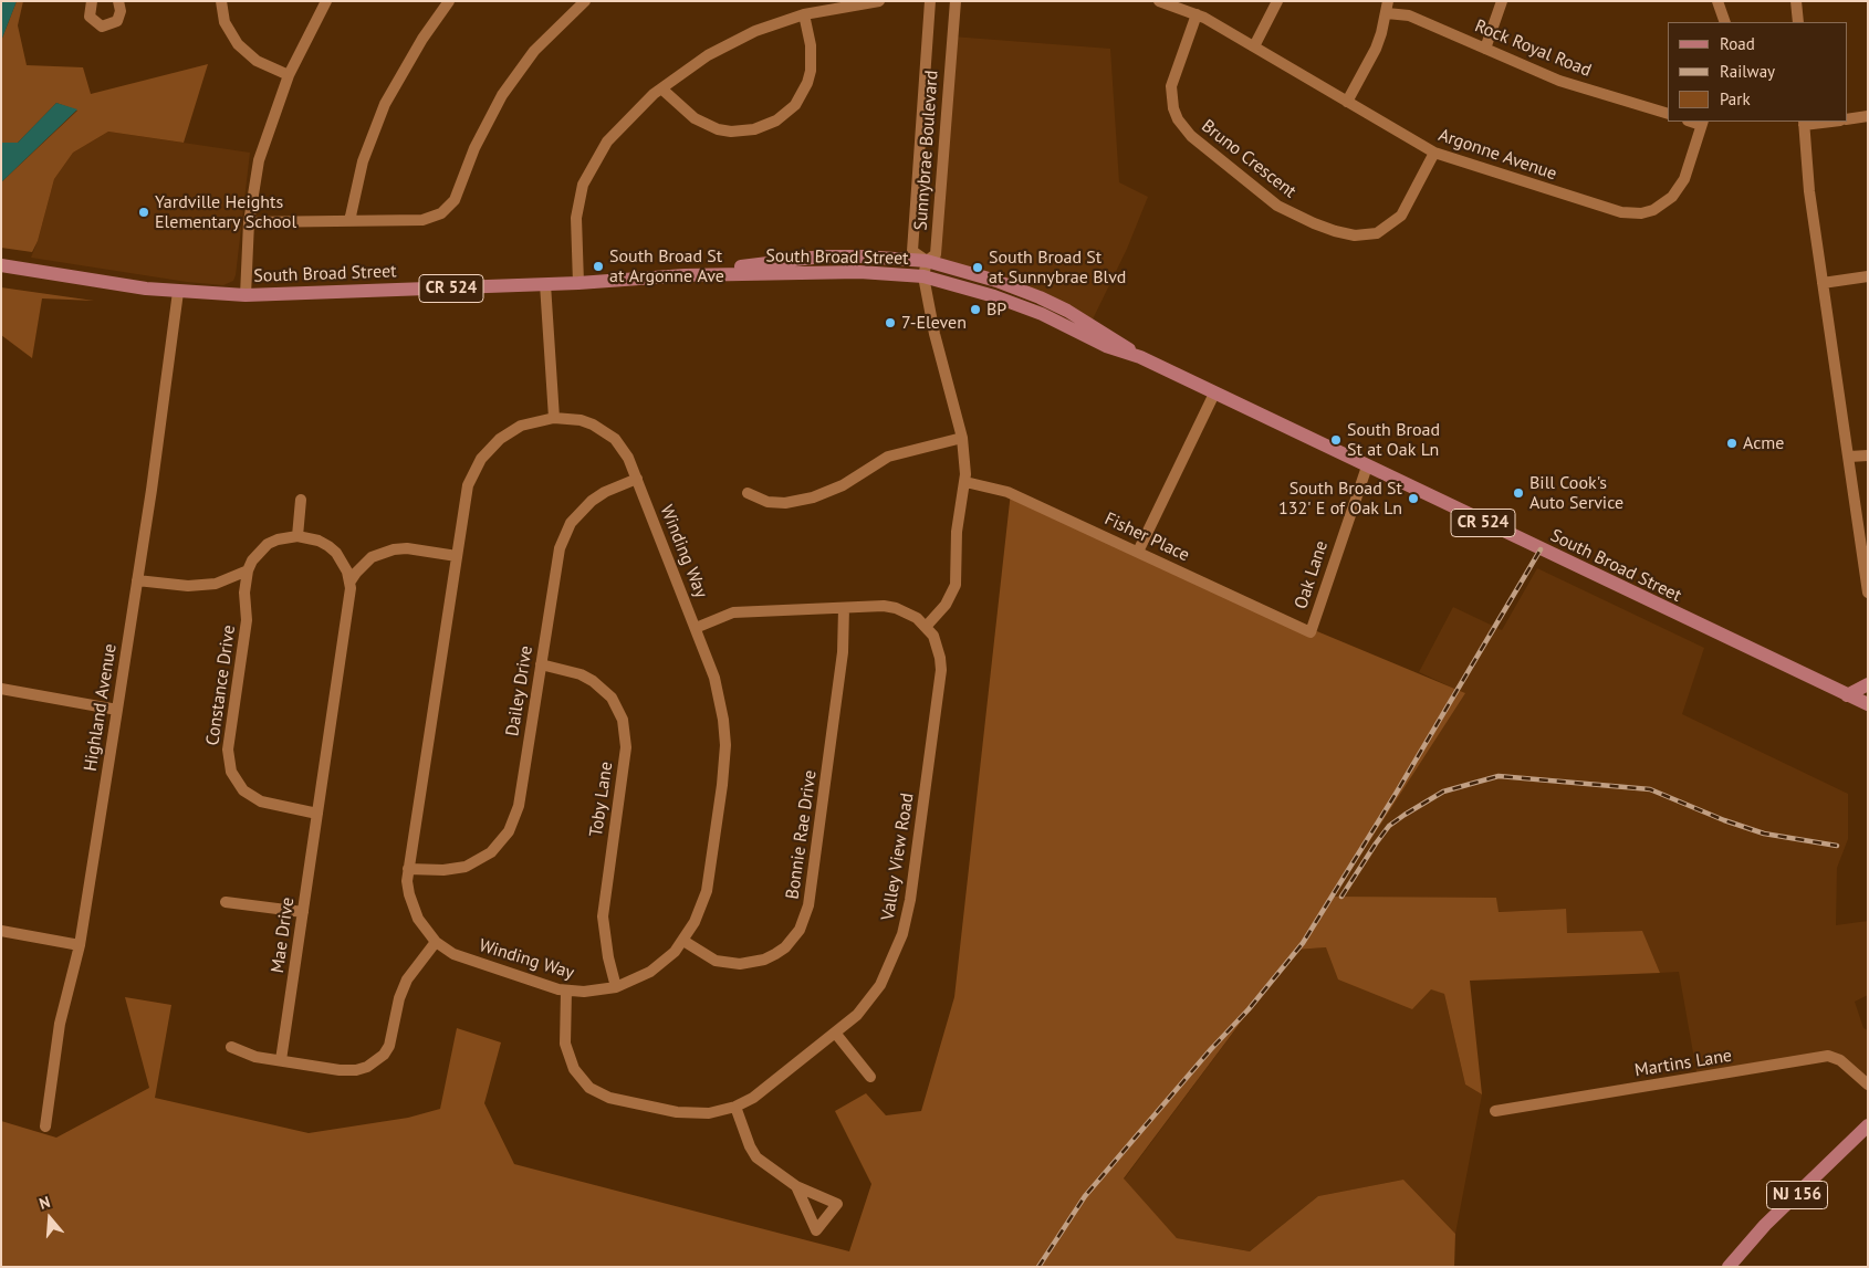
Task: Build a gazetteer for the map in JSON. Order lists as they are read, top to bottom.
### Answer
{
  "streets": {
    "main road": ["South Broad Street", "CR 524", "NJ 156"],
    "street": [
      "Rock Royal Road",
      "Sunnybrae Boulevard",
      "Argonne Avenue",
      "Bruno Crescent",
      "Fisher Place",
      "Winding Way",
      "Oak Lane",
      "Constance Drive",
      "Dailey Drive",
      "Highland Avenue",
      "Toby Lane",
      "Bonnie Rae Drive",
      "Valley View Road",
      "Mae Drive",
      "Martins Lane"
    ]
  },
  "crossings": [
    ["Sunnybrae Boulevard", "South Broad Street"],
    ["Argonne Avenue", "Bruno Crescent"],
    ["South Broad Street", "Oak Lane"],
    ["South Broad Street", "Highland Avenue"],
    ["Fisher Place", "Oak Lane"],
    ["Winding Way", "Dailey Drive"],
    ["Winding Way", "Toby Lane"],
    ["Winding Way", "Bonnie Rae Drive"],
    ["Winding Way", "Valley View Road"],
    ["Constance Drive", "Mae Drive"],
    ["Dailey Drive", "Toby Lane"],
    ["Bonnie Rae Drive", "Valley View Road"]
  ],
  "places": [
    "Yardville Heights Elementary School",
    "South Broad St at Argonne Ave",
    "South Broad St at Sunnybrae Blvd",
    "BP",
    "7-Eleven",
    "South Broad St at Oak Ln",
    "Acme",
    "Bill Cook's Auto Service",
    "South Broad St 132' E of Oak Ln"
  ],
  "legend": ["Road", "Railway", "Park"],
  "north": "top"
}
